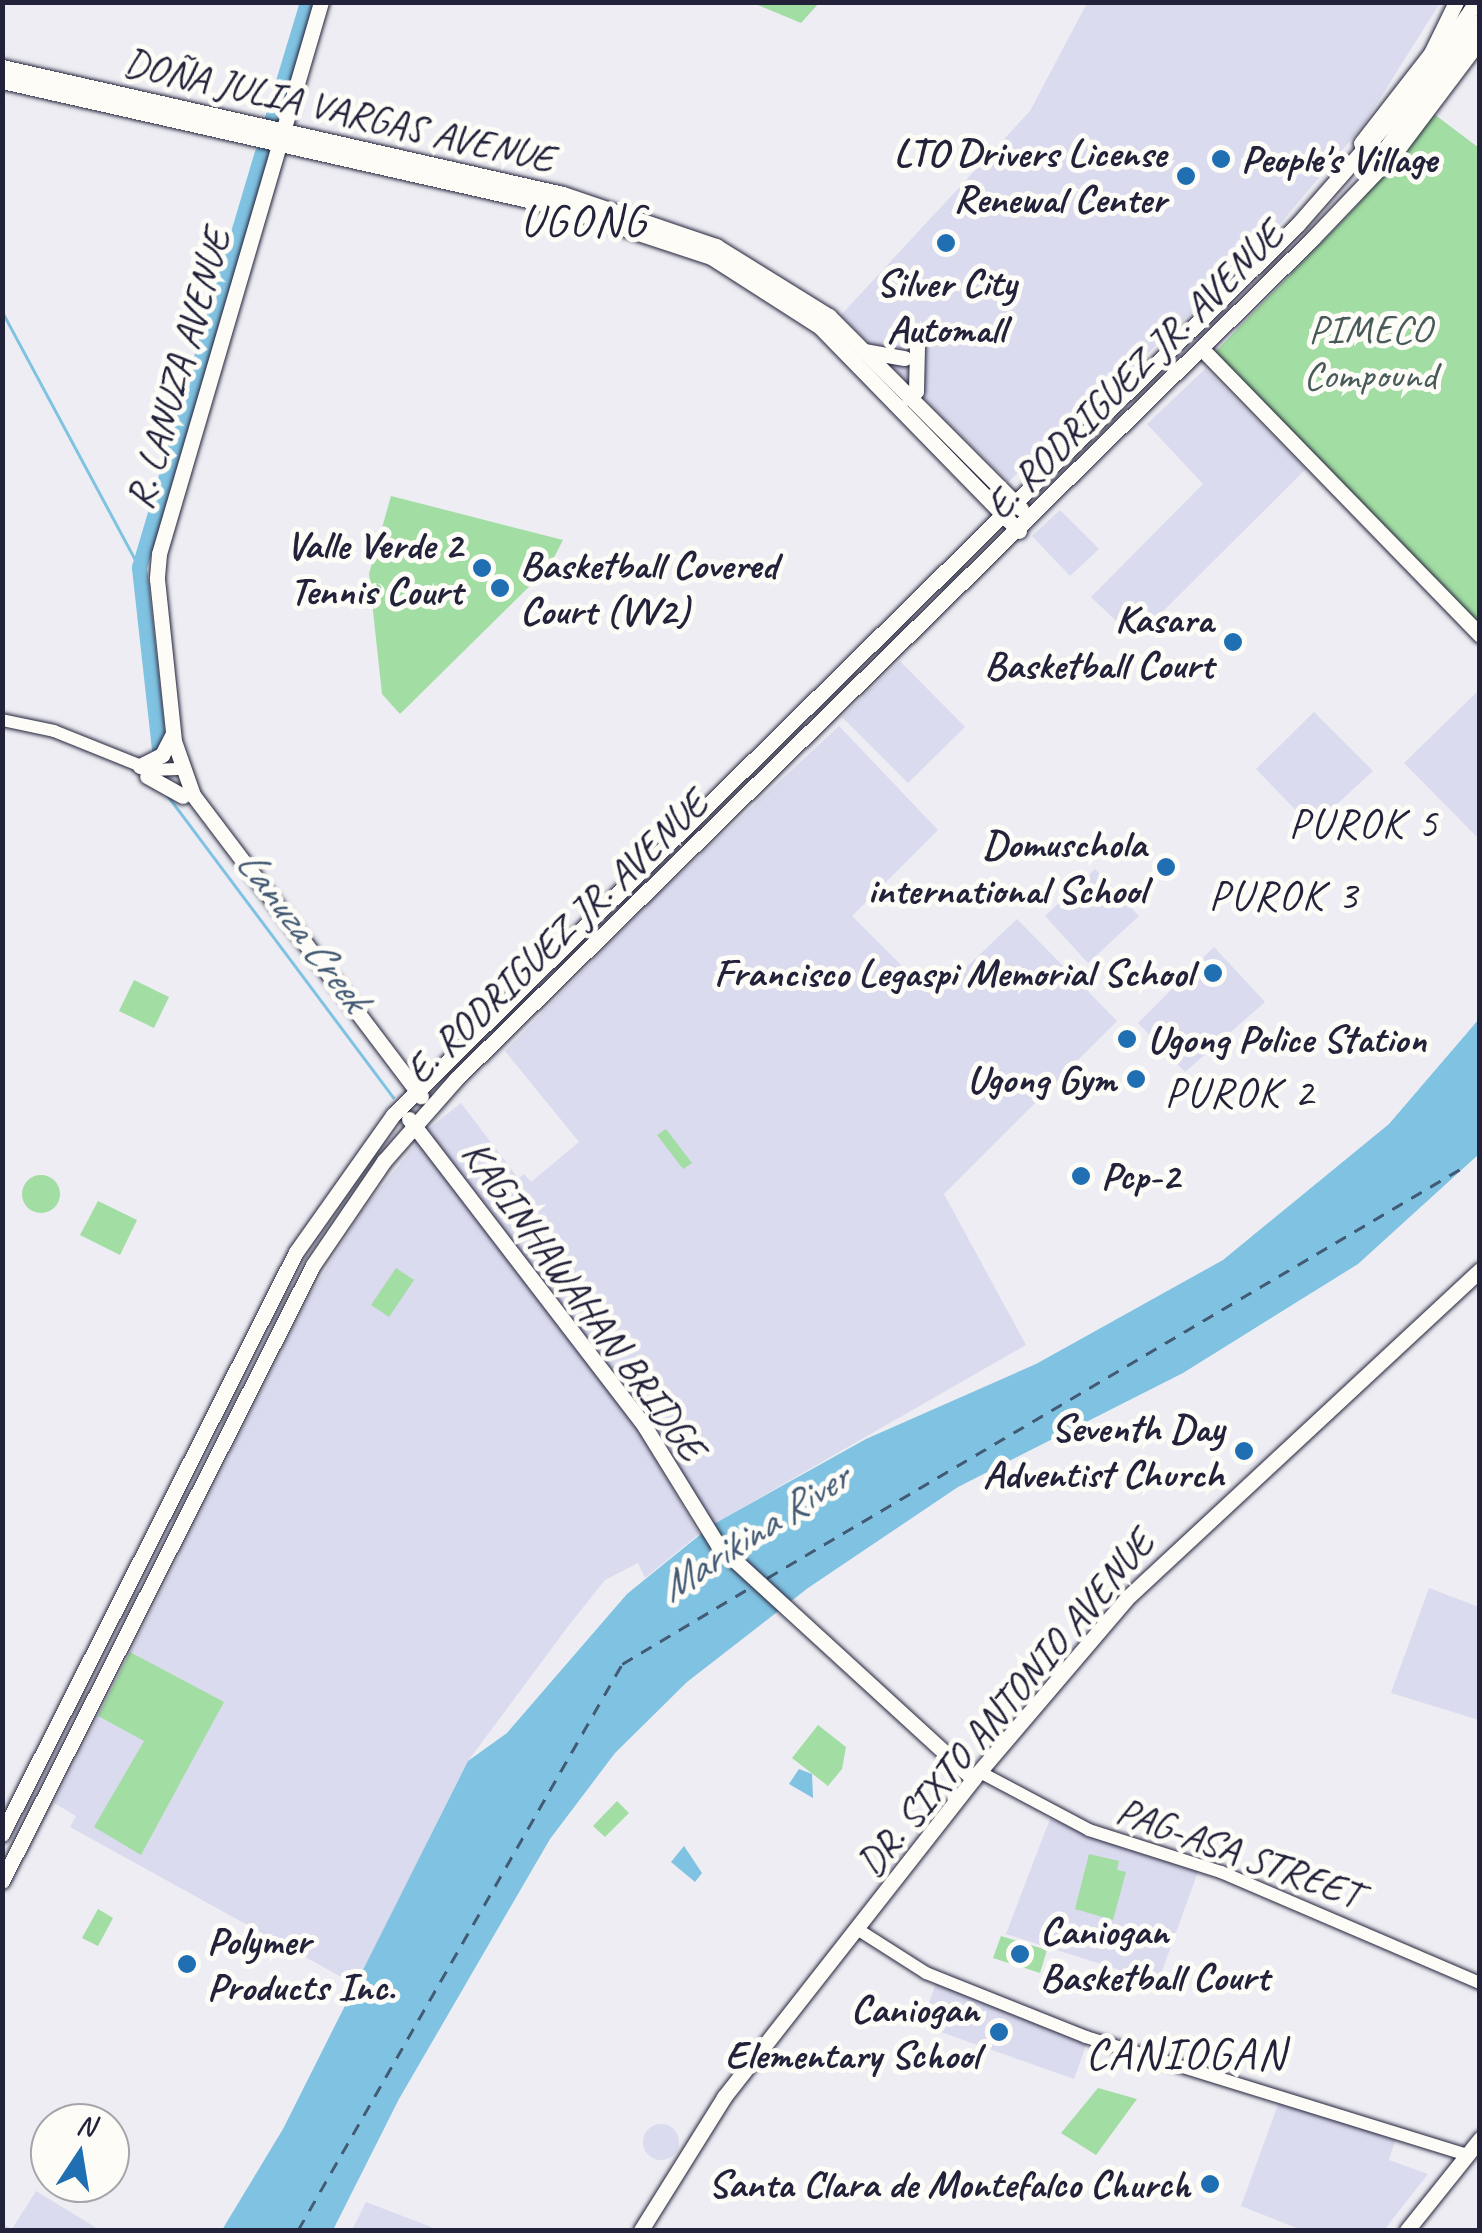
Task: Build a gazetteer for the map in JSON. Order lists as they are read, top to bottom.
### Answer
{
  "streets": {
    "main road": [
      "DOÑA JULIA VARGAS AVENUE",
      "R. LANUZA AVENUE",
      "E. RODRIGUEZ JR. AVENUE",
      "KAGINHAWAHAN BRIDGE",
      "DR. SIXTO ANTONIO AVENUE"
    ],
    "street": ["PAG-ASA STREET"]
  },
  "crossings": [
    ["DOÑA JULIA VARGAS AVENUE", "R. LANUZA AVENUE"],
    ["DOÑA JULIA VARGAS AVENUE", "E. RODRIGUEZ JR. AVENUE"],
    ["R. LANUZA AVENUE", "E. RODRIGUEZ JR. AVENUE"],
    ["R. LANUZA AVENUE", "KAGINHAWAHAN BRIDGE"],
    ["E. RODRIGUEZ JR. AVENUE", "KAGINHAWAHAN BRIDGE"],
    ["KAGINHAWAHAN BRIDGE", "DR. SIXTO ANTONIO AVENUE"],
    ["KAGINHAWAHAN BRIDGE", "PAG-ASA STREET"],
    ["DR. SIXTO ANTONIO AVENUE", "PAG-ASA STREET"]
  ],
  "districts": [
    "UGONG",
    "PUROK 5",
    "PUROK 3",
    "PUROK 2",
    "CANIOGAN"
  ],
  "water": ["Lanuza Creek", "Marikina River"],
  "parks": ["PIMECO Compound"],
  "places": [
    "People's Village",
    "LTO Drivers License Renewal Center",
    "Silver City Automall",
    "Valle Verde 2 Tennis Court",
    "Basketball Covered Court (VV2)",
    "Kasara Basketball Court",
    "Domuschola international School",
    "Francisco Legaspi Memorial School",
    "Ugong Police Station",
    "Ugong Gym",
    "Pcp-2",
    "Seventh Day Adventist Church",
    "Caniogan Basketball Court",
    "Polymer Products Inc.",
    "Caniogan Elementary School",
    "Santa Clara de Montefalco Church"
  ],
  "north": "top"
}
